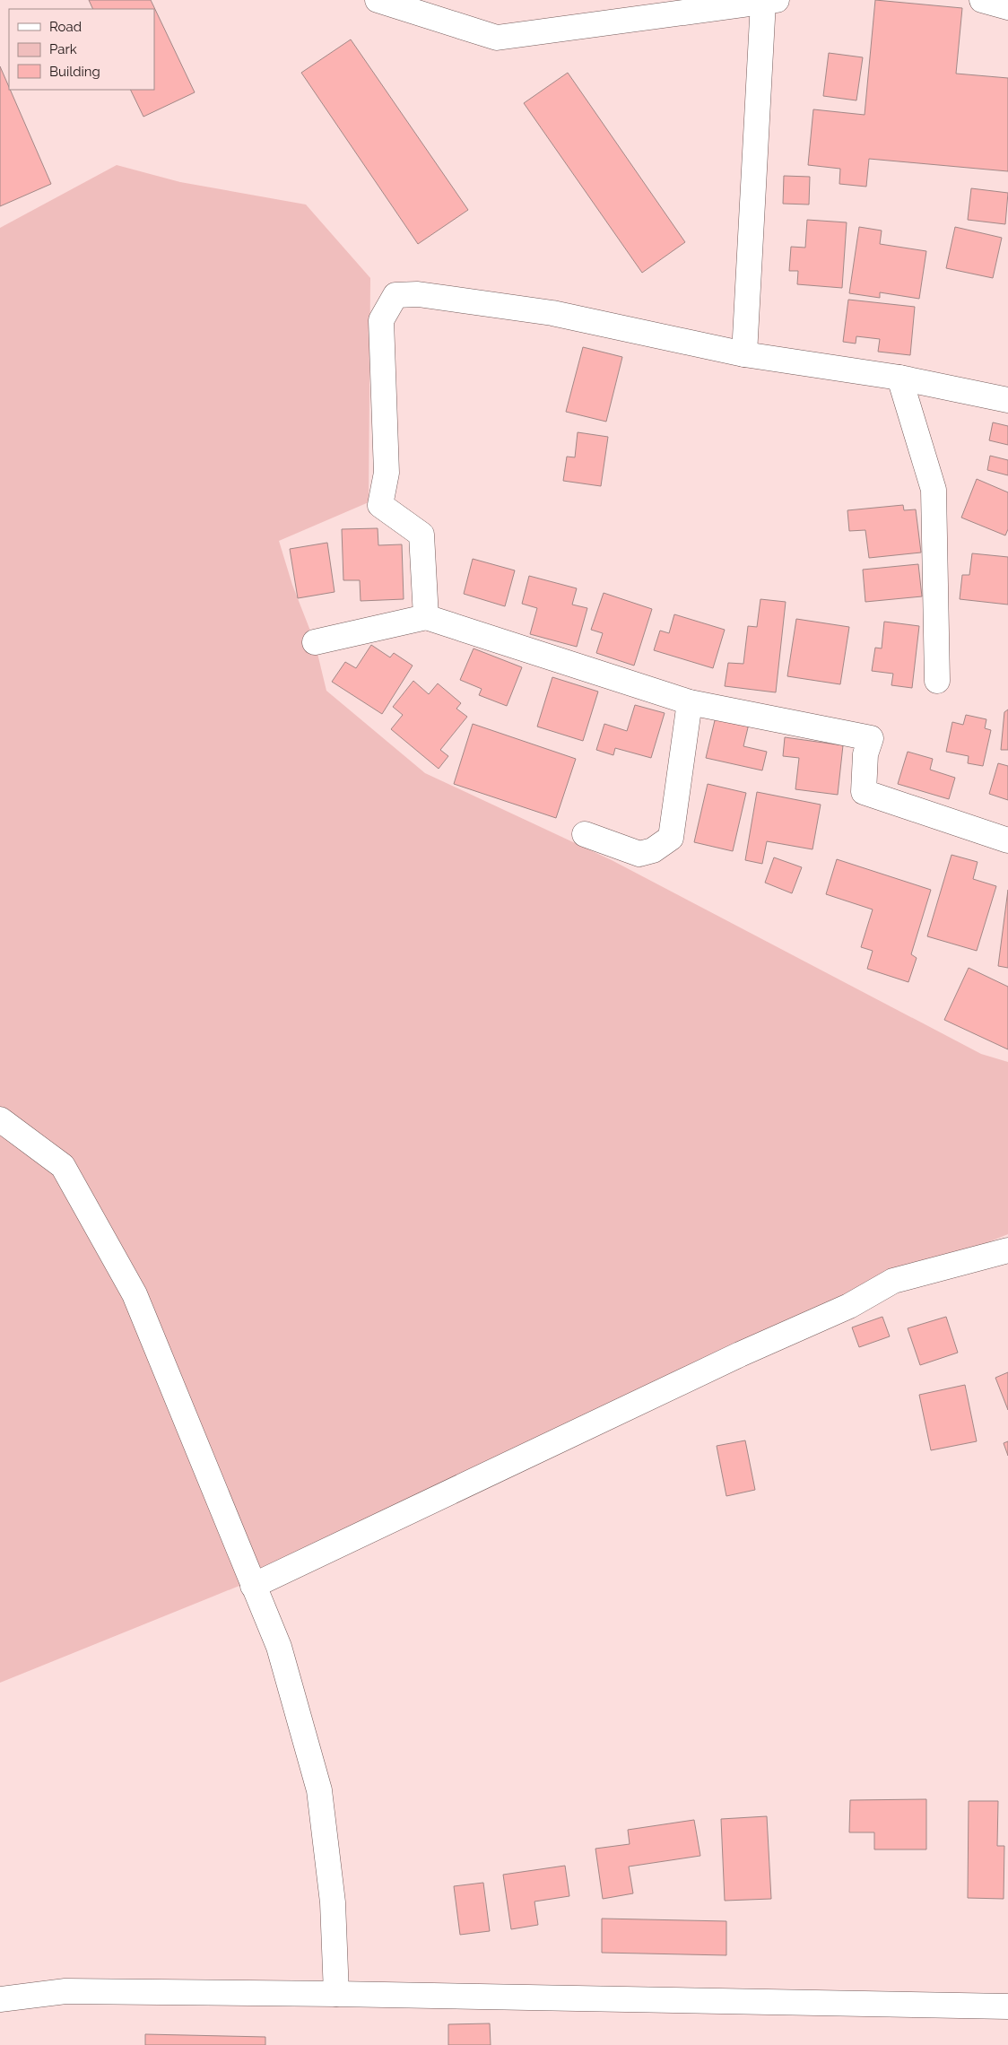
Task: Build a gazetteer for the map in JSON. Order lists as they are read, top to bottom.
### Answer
{
  "legend": ["Road", "Park", "Building"]
}
